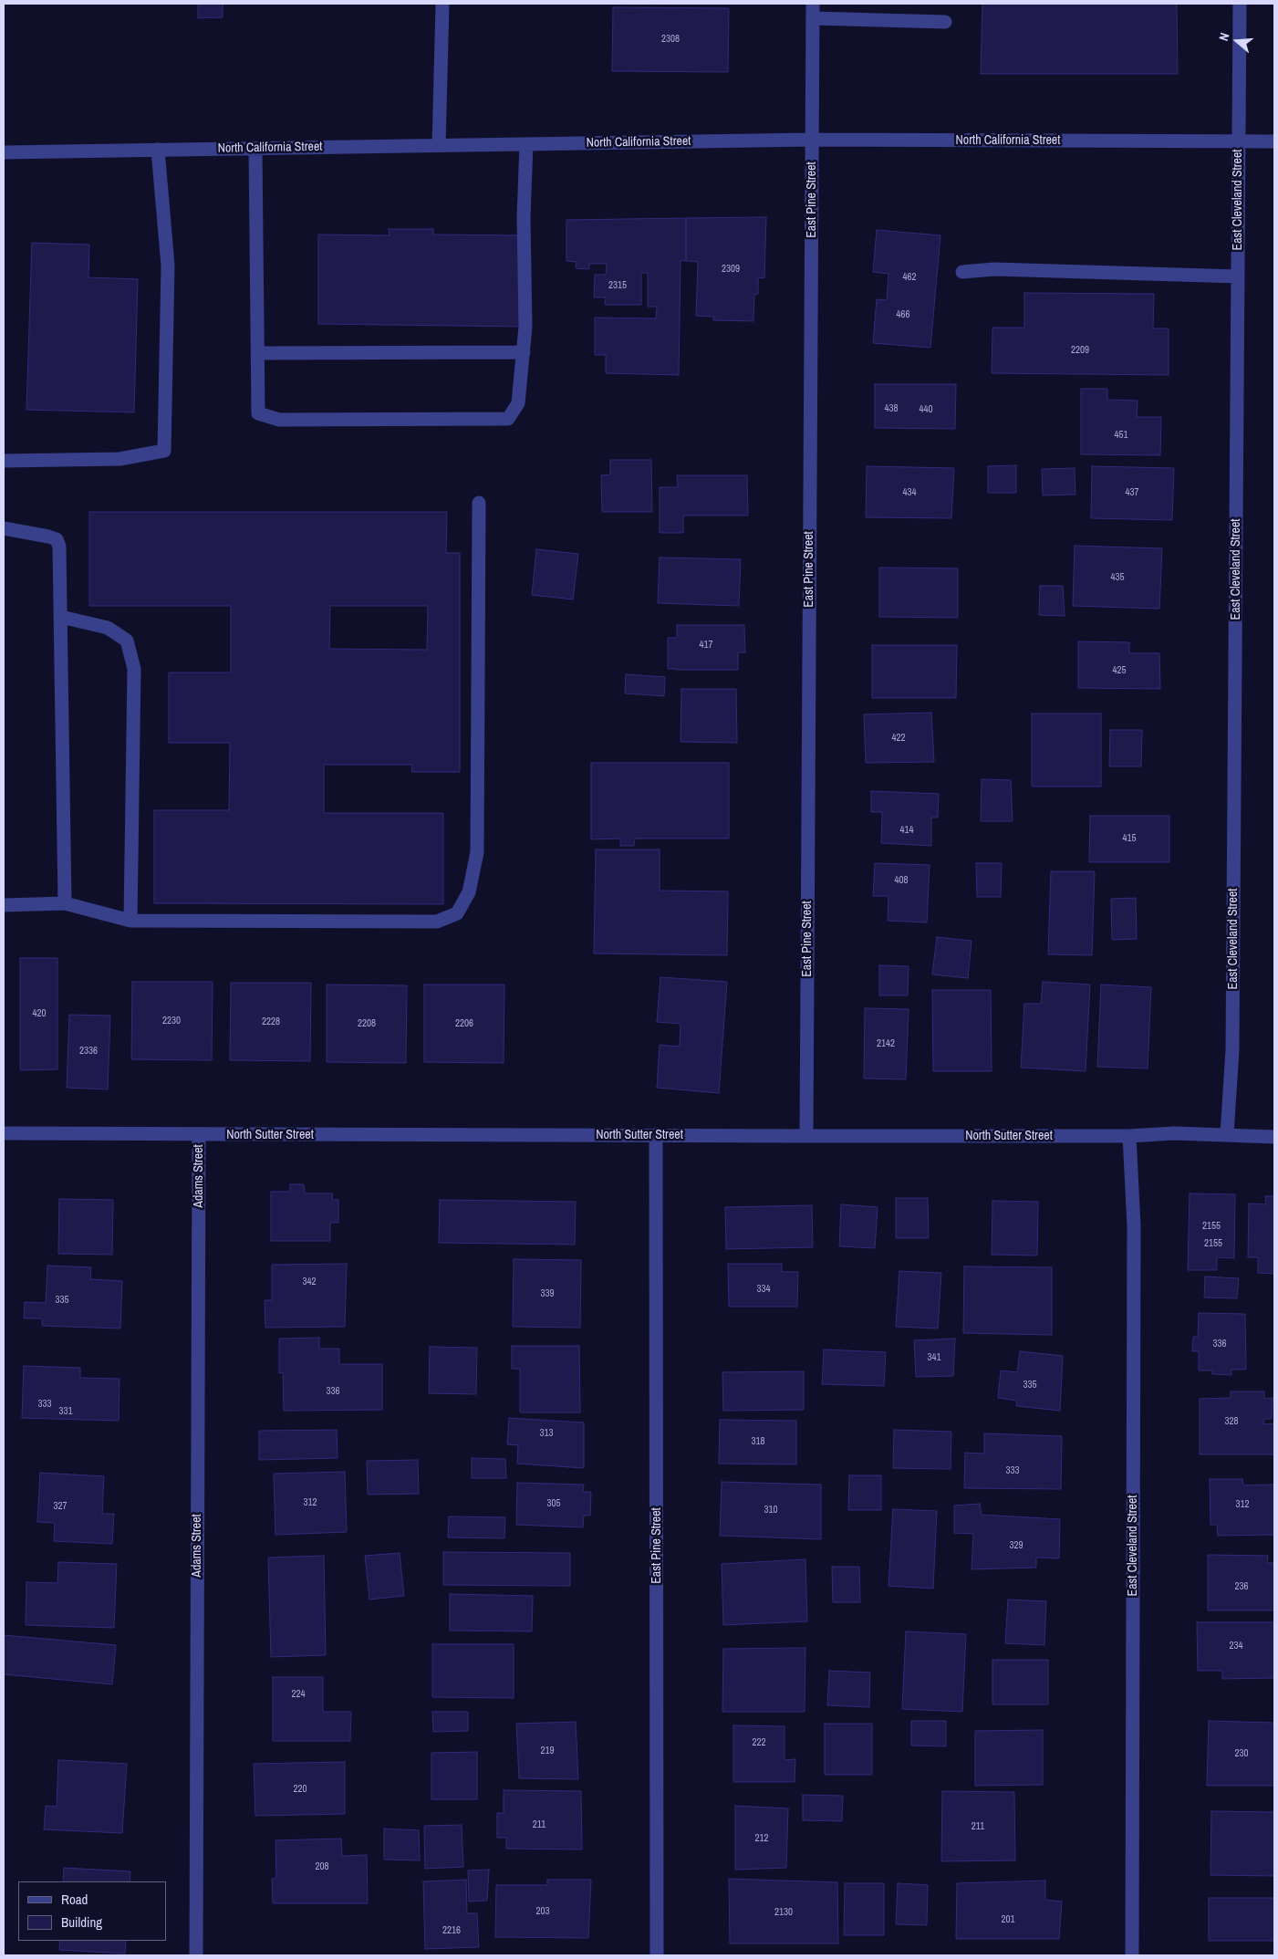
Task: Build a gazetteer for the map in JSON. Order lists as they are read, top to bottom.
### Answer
{
  "streets": {
    "street": [
      "North California Street",
      "East Pine Street",
      "East Cleveland Street",
      "North Sutter Street",
      "Adams Street"
    ]
  },
  "crossings": [
    ["North California Street", "East Pine Street"],
    ["North California Street", "East Cleveland Street"],
    ["East Pine Street", "North Sutter Street"],
    ["East Cleveland Street", "North Sutter Street"],
    ["North Sutter Street", "Adams Street"]
  ],
  "house_numbers": [
    "2308",
    "2309",
    "462",
    "2315",
    "466",
    "2209",
    "438",
    "440",
    "451",
    "434",
    "437",
    "435",
    "417",
    "425",
    "422",
    "414",
    "415",
    "408",
    "420",
    "2230",
    "2228",
    "2208",
    "2206",
    "2142",
    "2336",
    "2155",
    "2155",
    "342",
    "334",
    "339",
    "335",
    "336",
    "341",
    "335",
    "336",
    "333",
    "331",
    "328",
    "313",
    "318",
    "333",
    "312",
    "305",
    "312",
    "327",
    "310",
    "329",
    "236",
    "234",
    "224",
    "222",
    "219",
    "230",
    "220",
    "211",
    "211",
    "212",
    "208",
    "203",
    "2130",
    "201",
    "2216"
  ],
  "legend": ["Road", "Building"],
  "north": "left"
}
